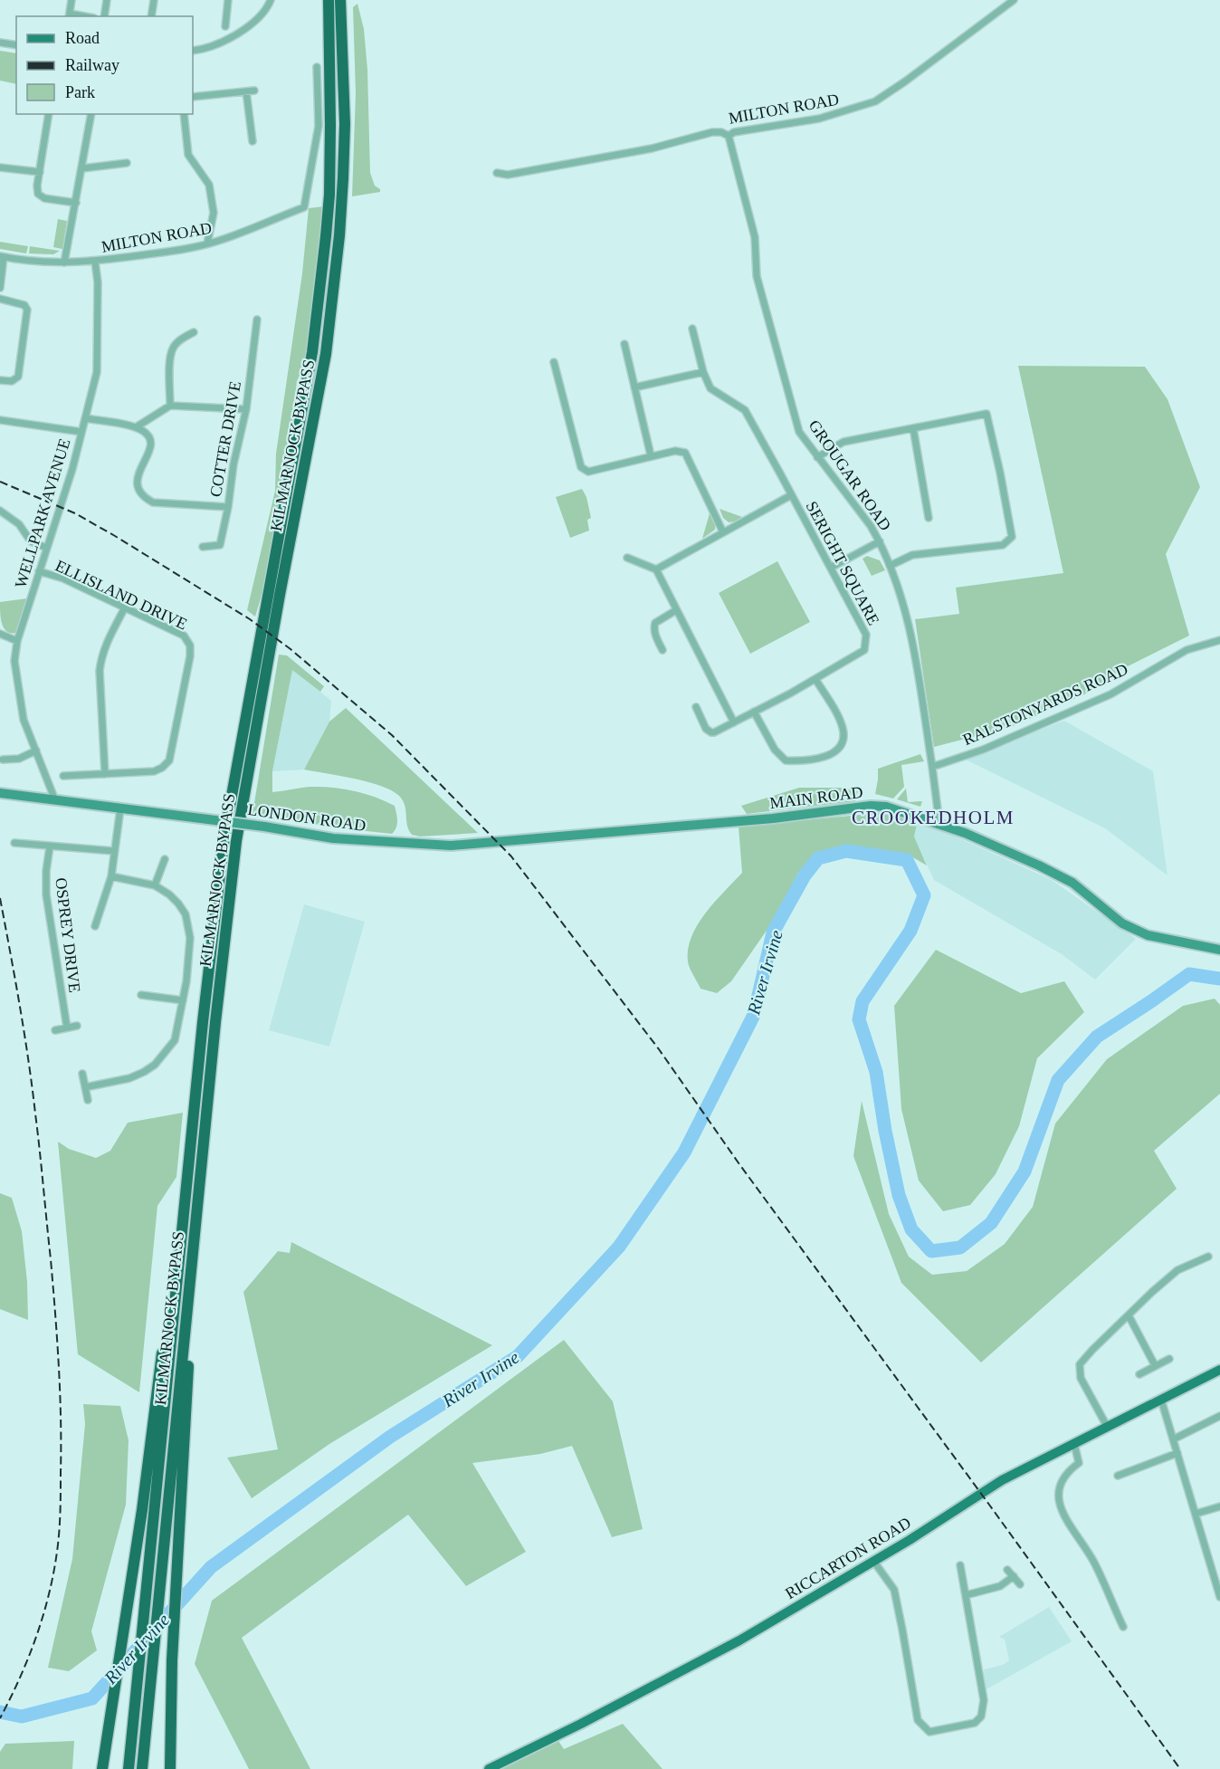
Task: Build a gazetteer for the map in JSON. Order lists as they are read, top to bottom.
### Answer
{
  "streets": {
    "highway": ["KILMARNOCK BYPASS"],
    "main road": ["MAIN ROAD", "LONDON ROAD", "RICCARTON ROAD"],
    "street": [
      "MILTON ROAD",
      "COTTER DRIVE",
      "GROUGAR ROAD",
      "WELLPARK AVENUE",
      "SERIGHT SQUARE",
      "ELLISLAND DRIVE",
      "RALSTONYARDS ROAD",
      "OSPREY DRIVE"
    ]
  },
  "crossings": [
    ["MILTON ROAD", "GROUGAR ROAD"],
    ["MILTON ROAD", "WELLPARK AVENUE"],
    ["GROUGAR ROAD", "RALSTONYARDS ROAD"],
    ["WELLPARK AVENUE", "ELLISLAND DRIVE"],
    ["WELLPARK AVENUE", "LONDON ROAD"],
    ["MAIN ROAD", "LONDON ROAD"]
  ],
  "districts": ["CROOKEDHOLM"],
  "water": ["River Irvine"],
  "legend": ["Road", "Railway", "Park"]
}
